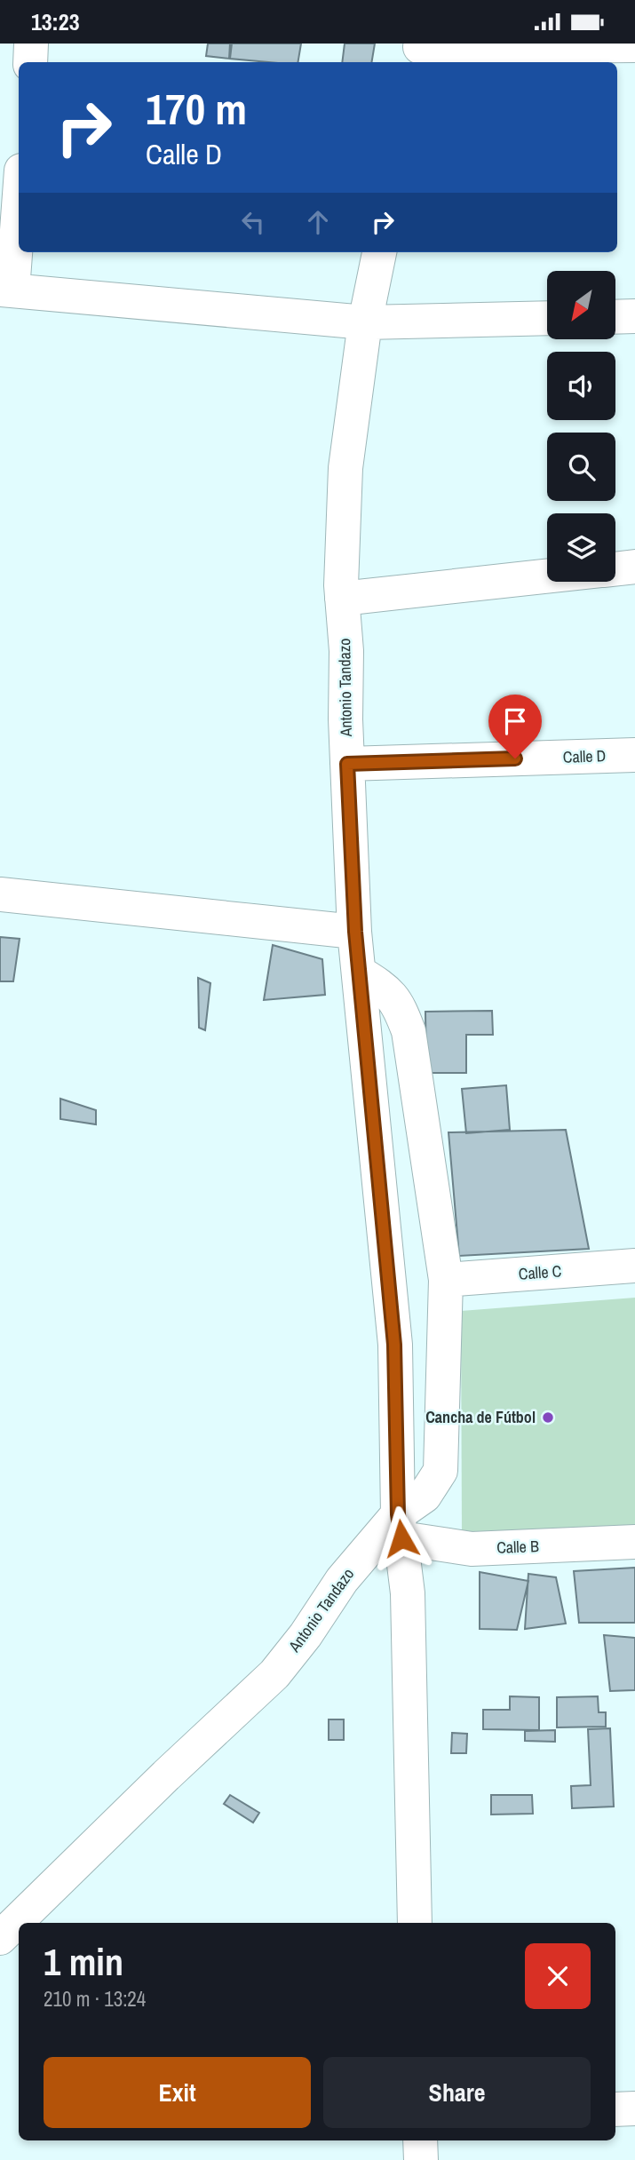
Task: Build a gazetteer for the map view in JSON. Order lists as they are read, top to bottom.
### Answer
{
  "streets": {
    "street": [
      "Antonio Tandazo",
      "Calle D",
      "Calle C",
      "Calle B"
    ]
  },
  "crossings": [
    ["Antonio Tandazo", "Calle D"],
    ["Antonio Tandazo", "Calle B"]
  ],
  "places": ["Cancha de Fútbol"],
  "north": "bottom left",
  "page": {
    "status": "13:23",
    "turn": ["170 m", "Calle D"],
    "heading": ["1 min", "210 m · 13:24"],
    "buttons": ["Exit", "Share"]
  }
}
